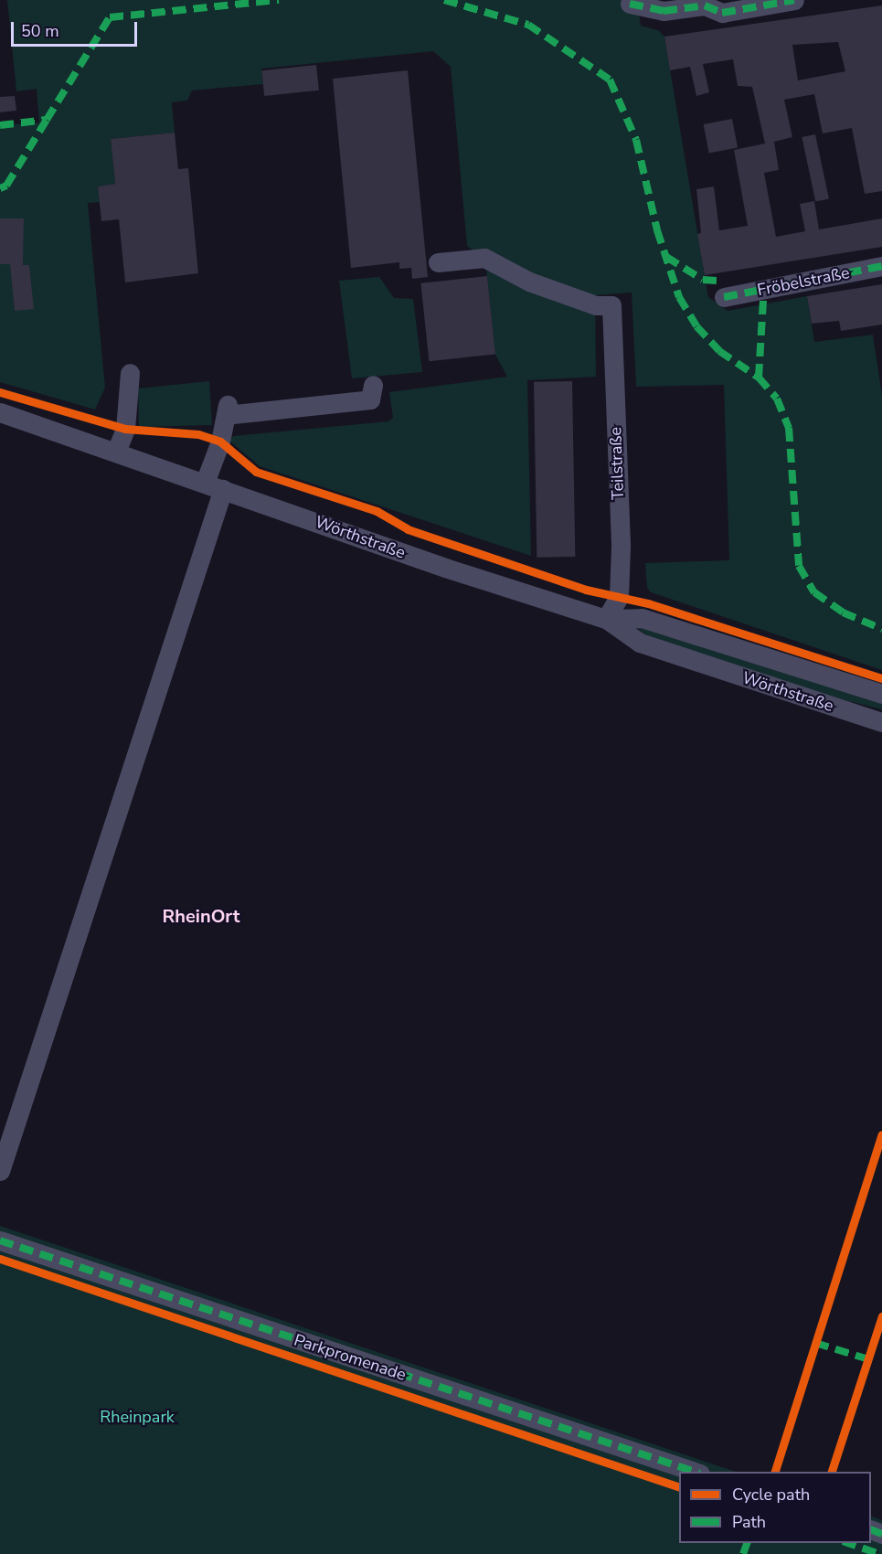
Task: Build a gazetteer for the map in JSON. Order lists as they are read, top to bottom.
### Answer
{
  "streets": {
    "street": [
      "Fröbelstraße",
      "Teilstraße",
      "Wörthstraße",
      "Parkpromenade"
    ]
  },
  "crossings": [
    ["Teilstraße", "Wörthstraße"]
  ],
  "districts": ["RheinOrt"],
  "parks": ["Rheinpark"],
  "legend": ["Cycle path", "Path"],
  "scale_bar": "50 m"
}
